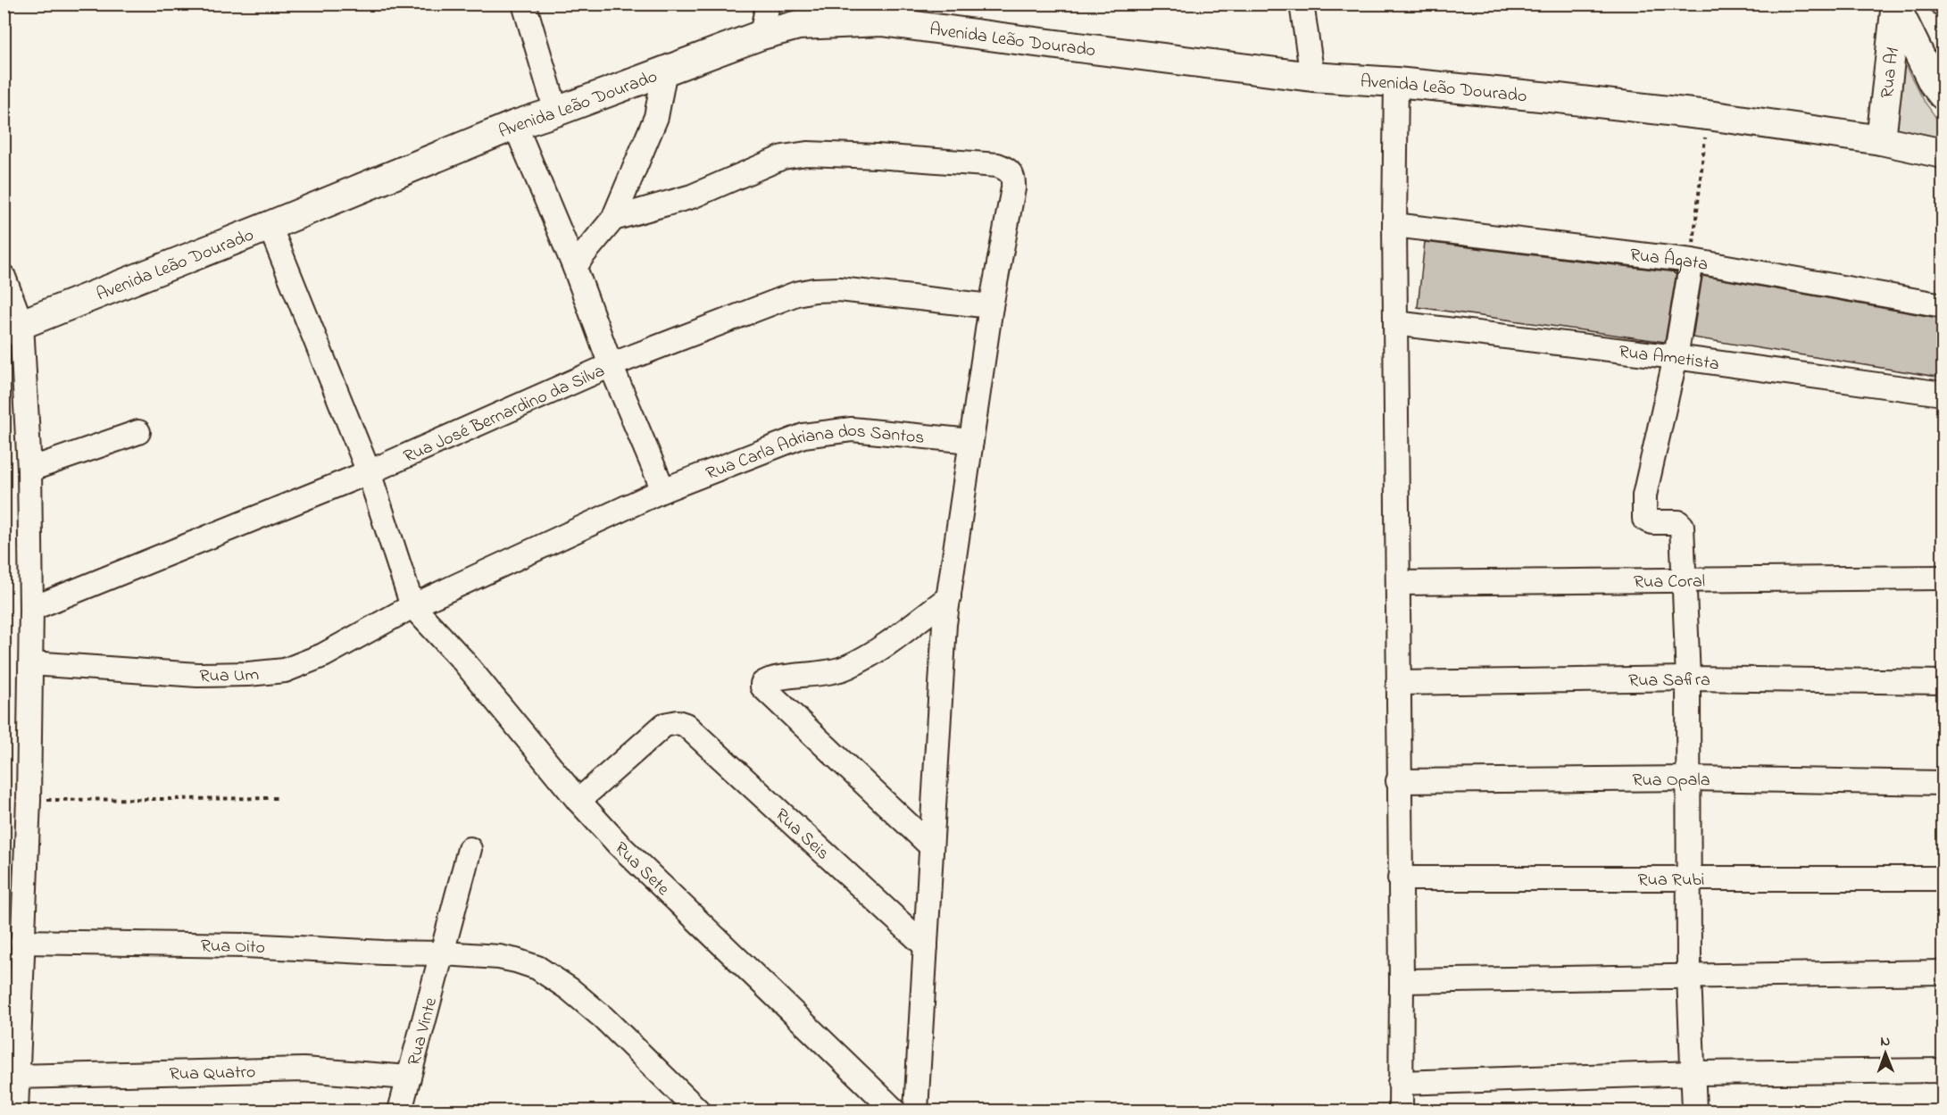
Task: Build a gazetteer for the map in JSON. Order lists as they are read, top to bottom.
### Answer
{
  "streets": {
    "main road": ["Avenida Leão Dourado", "Rua A1"],
    "street": [
      "Rua Ágata",
      "Rua Ametista",
      "Rua José Bernardino da Silva",
      "Rua Carla Adriana dos Santos",
      "Rua Coral",
      "Rua Um",
      "Rua Safira",
      "Rua Opala",
      "Rua Seis",
      "Rua Sete",
      "Rua Rubi",
      "Rua Oito",
      "Rua Vinte",
      "Rua Quatro"
    ]
  },
  "crossings": [
    ["Avenida Leão Dourado", "Rua A1"],
    ["Rua Carla Adriana dos Santos", "Rua Um"],
    ["Rua Carla Adriana dos Santos", "Rua Sete"],
    ["Rua Um", "Rua Sete"],
    ["Rua Seis", "Rua Sete"],
    ["Rua Oito", "Rua Vinte"],
    ["Rua Vinte", "Rua Quatro"]
  ],
  "north": "top"
}
